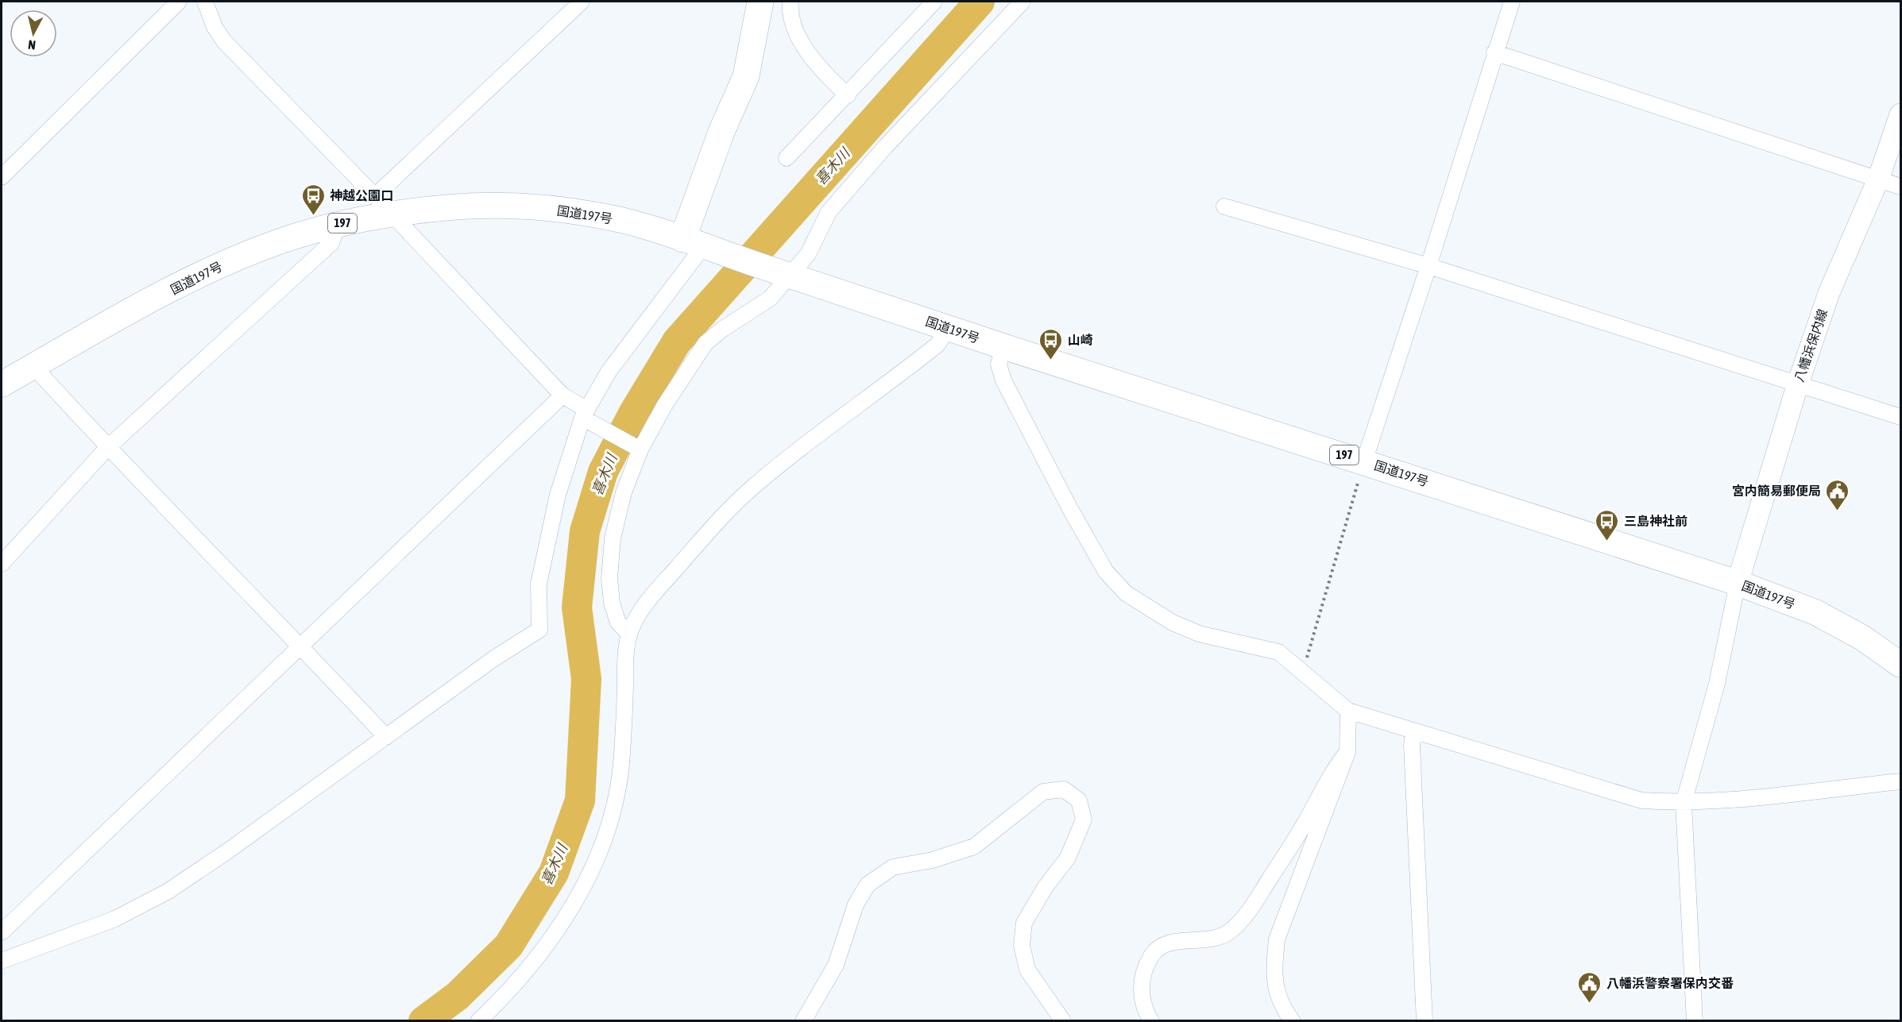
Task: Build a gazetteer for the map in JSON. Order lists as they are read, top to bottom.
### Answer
{
  "streets": {
    "highway": ["国道197号", "197"],
    "main road": ["八幡浜保内線"]
  },
  "crossings": [
    ["国道197号", "八幡浜保内線"]
  ],
  "water": ["喜木川"],
  "places": {
    "bus stop": ["神越公園口", "山崎", "三島神社前"],
    "public building": ["宮内簡易郵便局", "八幡浜警察署保内交番"]
  },
  "north": "bottom"
}
